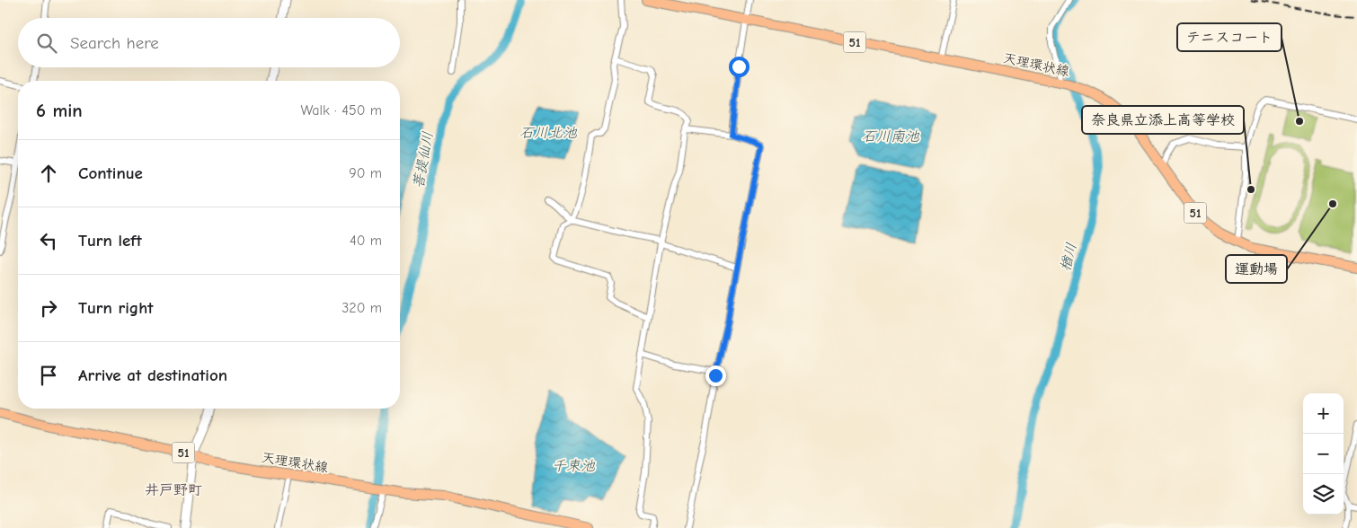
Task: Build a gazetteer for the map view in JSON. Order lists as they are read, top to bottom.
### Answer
{
  "streets": {
    "main road": ["51", "天理環状線"]
  },
  "districts": ["井戸野町"],
  "water": [
    "石川北池",
    "石川南池",
    "菩提仙川",
    "楢川",
    "千束池"
  ],
  "places": ["テニスコート", "奈良県立添上高等学校", "運動場"],
  "page": {
    "search": "Search here",
    "heading": ["6 min", "Walk · 450 m"],
    "list": [
      ["Continue", "90 m"],
      ["Turn left", "40 m"],
      ["Turn right", "320 m"],
      "Arrive at destination"
    ],
    "map_buttons": ["+", "−"]
  }
}
